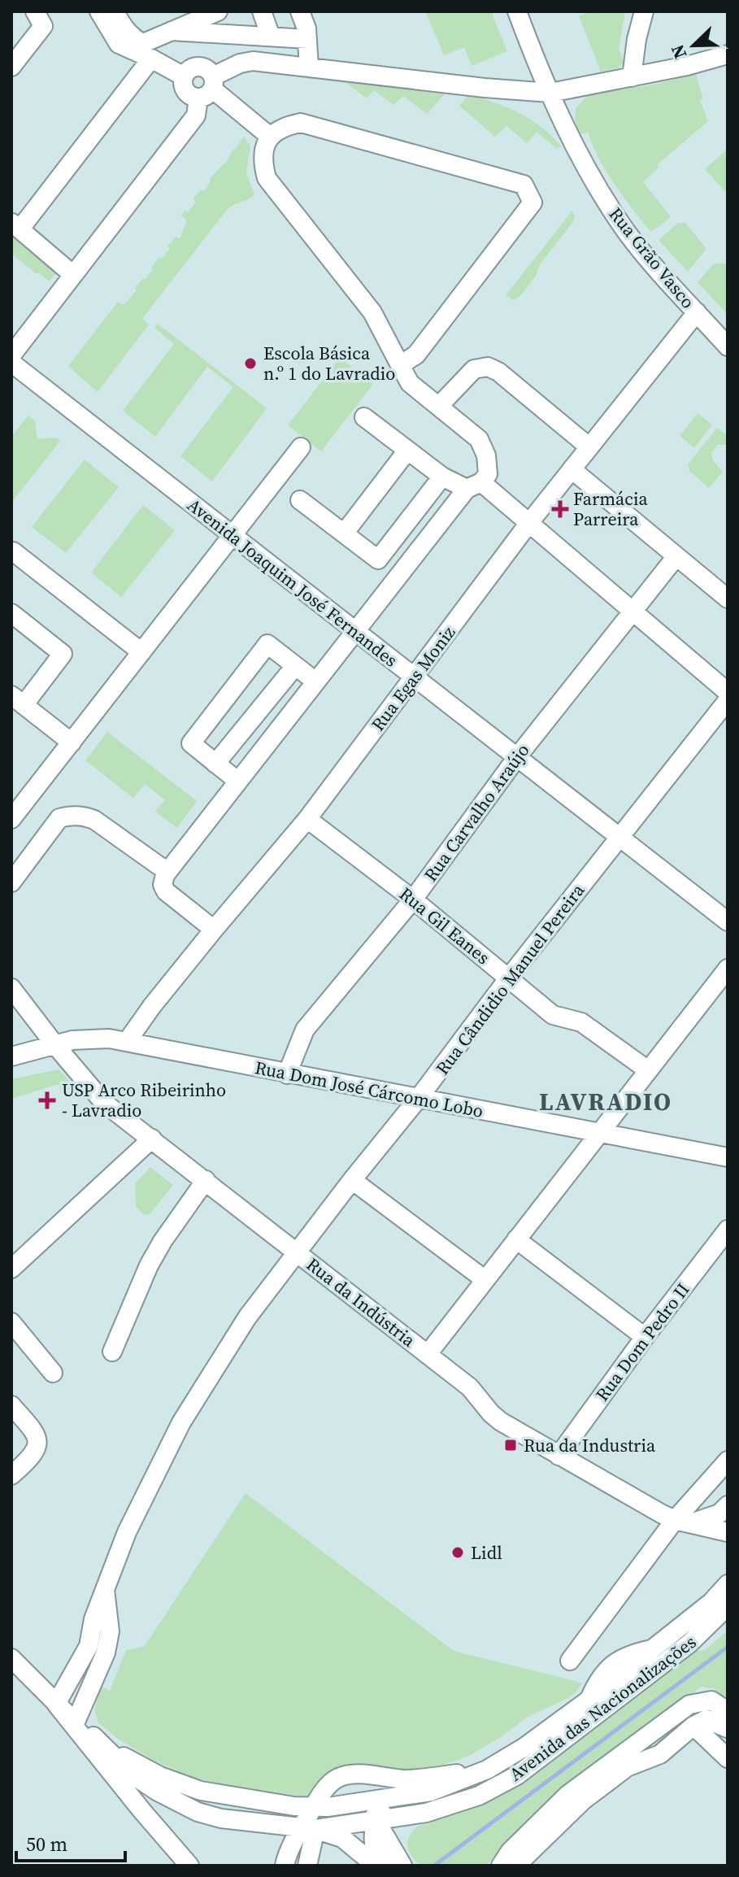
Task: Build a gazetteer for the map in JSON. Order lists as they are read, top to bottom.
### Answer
{
  "streets": {
    "street": [
      "Rua Grão Vasco",
      "Avenida Joaquim José Fernandes",
      "Rua Egas Moniz",
      "Rua Carvalho Araújo",
      "Rua Gil Eanes",
      "Rua Cândidio Manuel Pereira",
      "Rua Dom José Cárcomo Lobo",
      "Rua da Indústria",
      "Rua Dom Pedro II",
      "Avenida das Nacionalizações"
    ]
  },
  "crossings": [
    ["Rua Grão Vasco", "Rua Egas Moniz"],
    ["Avenida Joaquim José Fernandes", "Rua Egas Moniz"],
    ["Avenida Joaquim José Fernandes", "Rua Carvalho Araújo"],
    ["Avenida Joaquim José Fernandes", "Rua Cândidio Manuel Pereira"],
    ["Rua Egas Moniz", "Rua Gil Eanes"],
    ["Rua Egas Moniz", "Rua Dom José Cárcomo Lobo"],
    ["Rua Carvalho Araújo", "Rua Gil Eanes"],
    ["Rua Carvalho Araújo", "Rua Dom José Cárcomo Lobo"],
    ["Rua Gil Eanes", "Rua Cândidio Manuel Pereira"],
    ["Rua Cândidio Manuel Pereira", "Rua Dom José Cárcomo Lobo"],
    ["Rua Cândidio Manuel Pereira", "Rua da Indústria"],
    ["Rua Cândidio Manuel Pereira", "Avenida das Nacionalizações"],
    ["Rua Dom José Cárcomo Lobo", "Rua da Indústria"],
    ["Rua da Indústria", "Rua Dom Pedro II"]
  ],
  "districts": ["LAVRADIO"],
  "places": {
    "other": ["Escola Básica n.º 1 do Lavradio", "Lidl"],
    "health": ["Farmácia Parreira", "USP Arco Ribeirinho - Lavradio"],
    "transit": ["Rua da Industria"]
  },
  "scale_bar": "50 m",
  "north": "bottom left"
}
